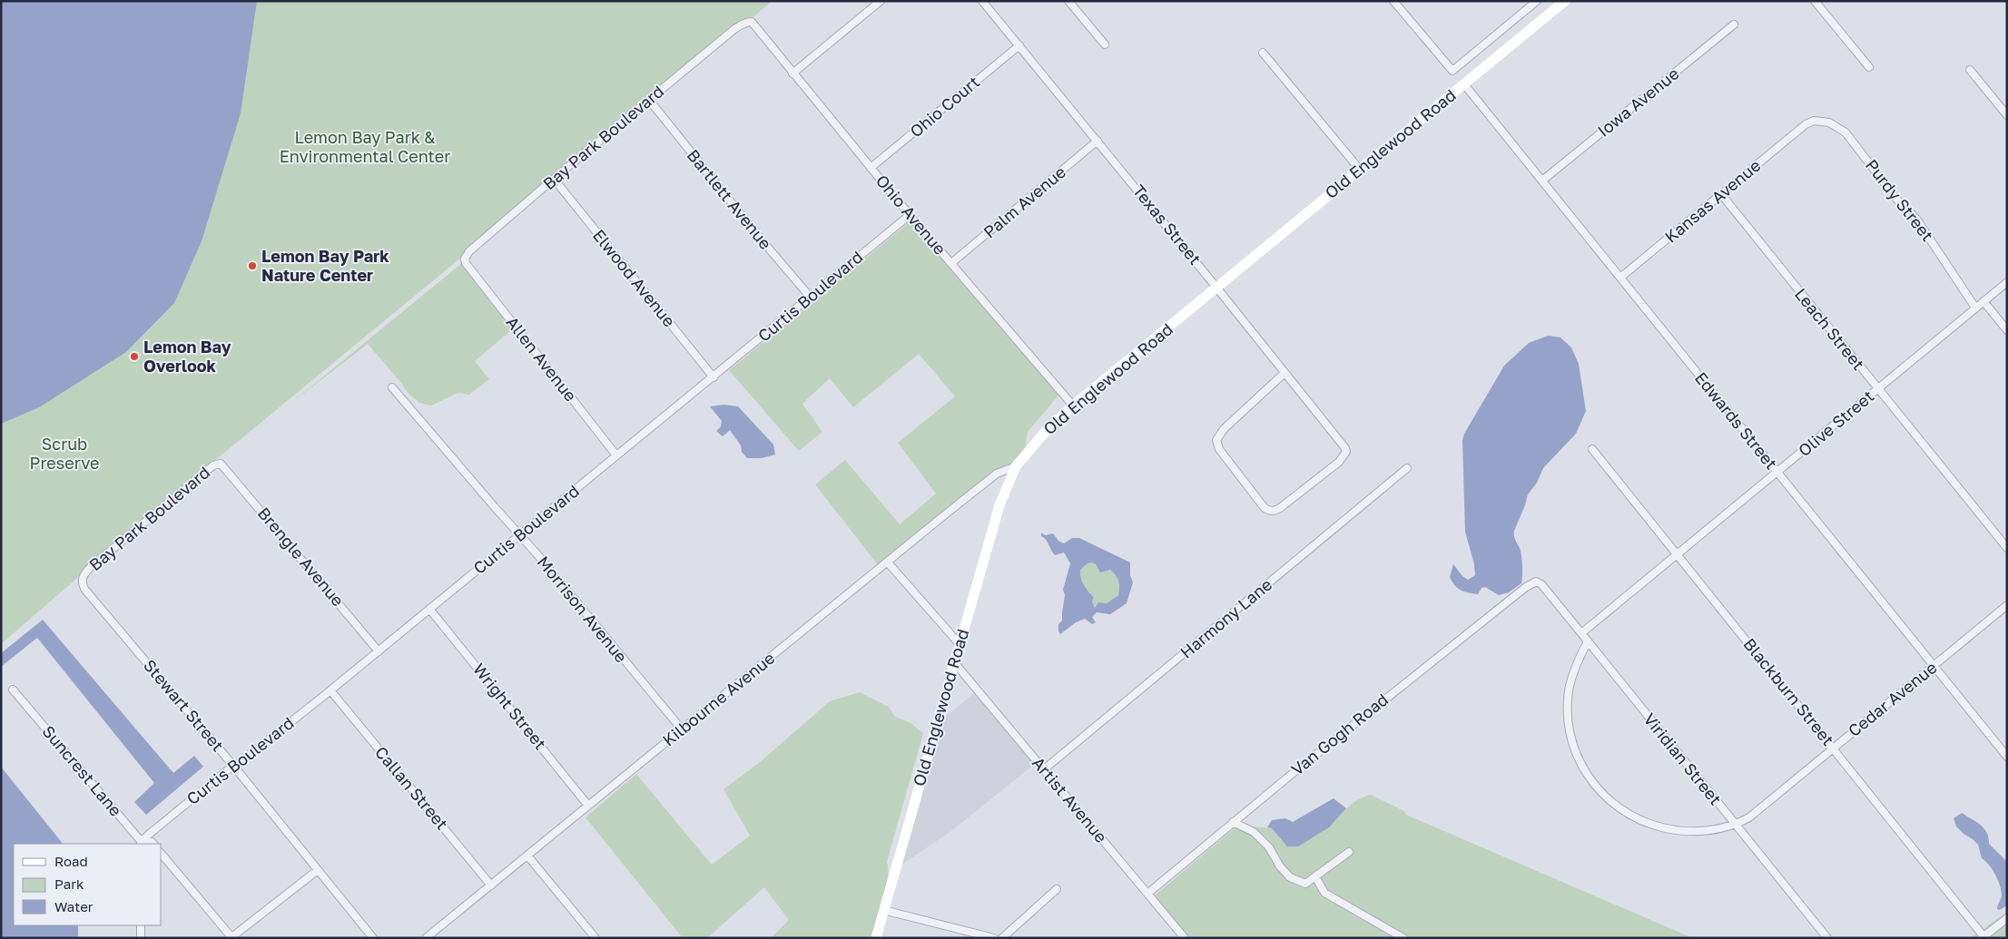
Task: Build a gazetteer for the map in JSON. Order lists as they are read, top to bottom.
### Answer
{
  "streets": {
    "street": [
      "Iowa Avenue",
      "Ohio Court",
      "Bay Park Boulevard",
      "Old Englewood Road",
      "Bartlett Avenue",
      "Purdy Street",
      "Kansas Avenue",
      "Palm Avenue",
      "Ohio Avenue",
      "Texas Street",
      "Elwood Avenue",
      "Curtis Boulevard",
      "Leach Street",
      "Allen Avenue",
      "Edwards Street",
      "Olive Street",
      "Brengle Avenue",
      "Morrison Avenue",
      "Harmony Lane",
      "Blackburn Street",
      "Kilbourne Avenue",
      "Cedar Avenue",
      "Stewart Street",
      "Wright Street",
      "Van Gogh Road",
      "Viridian Street",
      "Suncrest Lane",
      "Callan Street",
      "Artist Avenue"
    ]
  },
  "crossings": [
    ["Iowa Avenue", "Edwards Street"],
    ["Ohio Court", "Ohio Avenue"],
    ["Ohio Court", "Texas Street"],
    ["Bay Park Boulevard", "Bartlett Avenue"],
    ["Bay Park Boulevard", "Ohio Avenue"],
    ["Bay Park Boulevard", "Elwood Avenue"],
    ["Bay Park Boulevard", "Allen Avenue"],
    ["Bay Park Boulevard", "Brengle Avenue"],
    ["Bay Park Boulevard", "Stewart Street"],
    ["Old Englewood Road", "Ohio Avenue"],
    ["Old Englewood Road", "Texas Street"],
    ["Old Englewood Road", "Edwards Street"],
    ["Old Englewood Road", "Kilbourne Avenue"],
    ["Old Englewood Road", "Artist Avenue"],
    ["Bartlett Avenue", "Curtis Boulevard"],
    ["Purdy Street", "Kansas Avenue"],
    ["Purdy Street", "Olive Street"],
    ["Kansas Avenue", "Leach Street"],
    ["Kansas Avenue", "Edwards Street"],
    ["Palm Avenue", "Ohio Avenue"],
    ["Palm Avenue", "Texas Street"],
    ["Ohio Avenue", "Curtis Boulevard"],
    ["Elwood Avenue", "Curtis Boulevard"],
    ["Curtis Boulevard", "Allen Avenue"],
    ["Curtis Boulevard", "Brengle Avenue"],
    ["Curtis Boulevard", "Morrison Avenue"],
    ["Curtis Boulevard", "Stewart Street"],
    ["Curtis Boulevard", "Wright Street"],
    ["Curtis Boulevard", "Suncrest Lane"],
    ["Curtis Boulevard", "Callan Street"],
    ["Leach Street", "Olive Street"],
    ["Edwards Street", "Olive Street"],
    ["Edwards Street", "Cedar Avenue"],
    ["Olive Street", "Blackburn Street"],
    ["Olive Street", "Viridian Street"],
    ["Morrison Avenue", "Kilbourne Avenue"],
    ["Harmony Lane", "Artist Avenue"],
    ["Blackburn Street", "Cedar Avenue"],
    ["Kilbourne Avenue", "Wright Street"],
    ["Kilbourne Avenue", "Callan Street"],
    ["Cedar Avenue", "Viridian Street"],
    ["Van Gogh Road", "Viridian Street"],
    ["Van Gogh Road", "Artist Avenue"]
  ],
  "parks": ["Lemon Bay Park & Environmental Center", "Scrub Preserve"],
  "places": ["Lemon Bay Park Nature Center", "Lemon Bay Overlook"],
  "legend": ["Road", "Park", "Water"]
}
